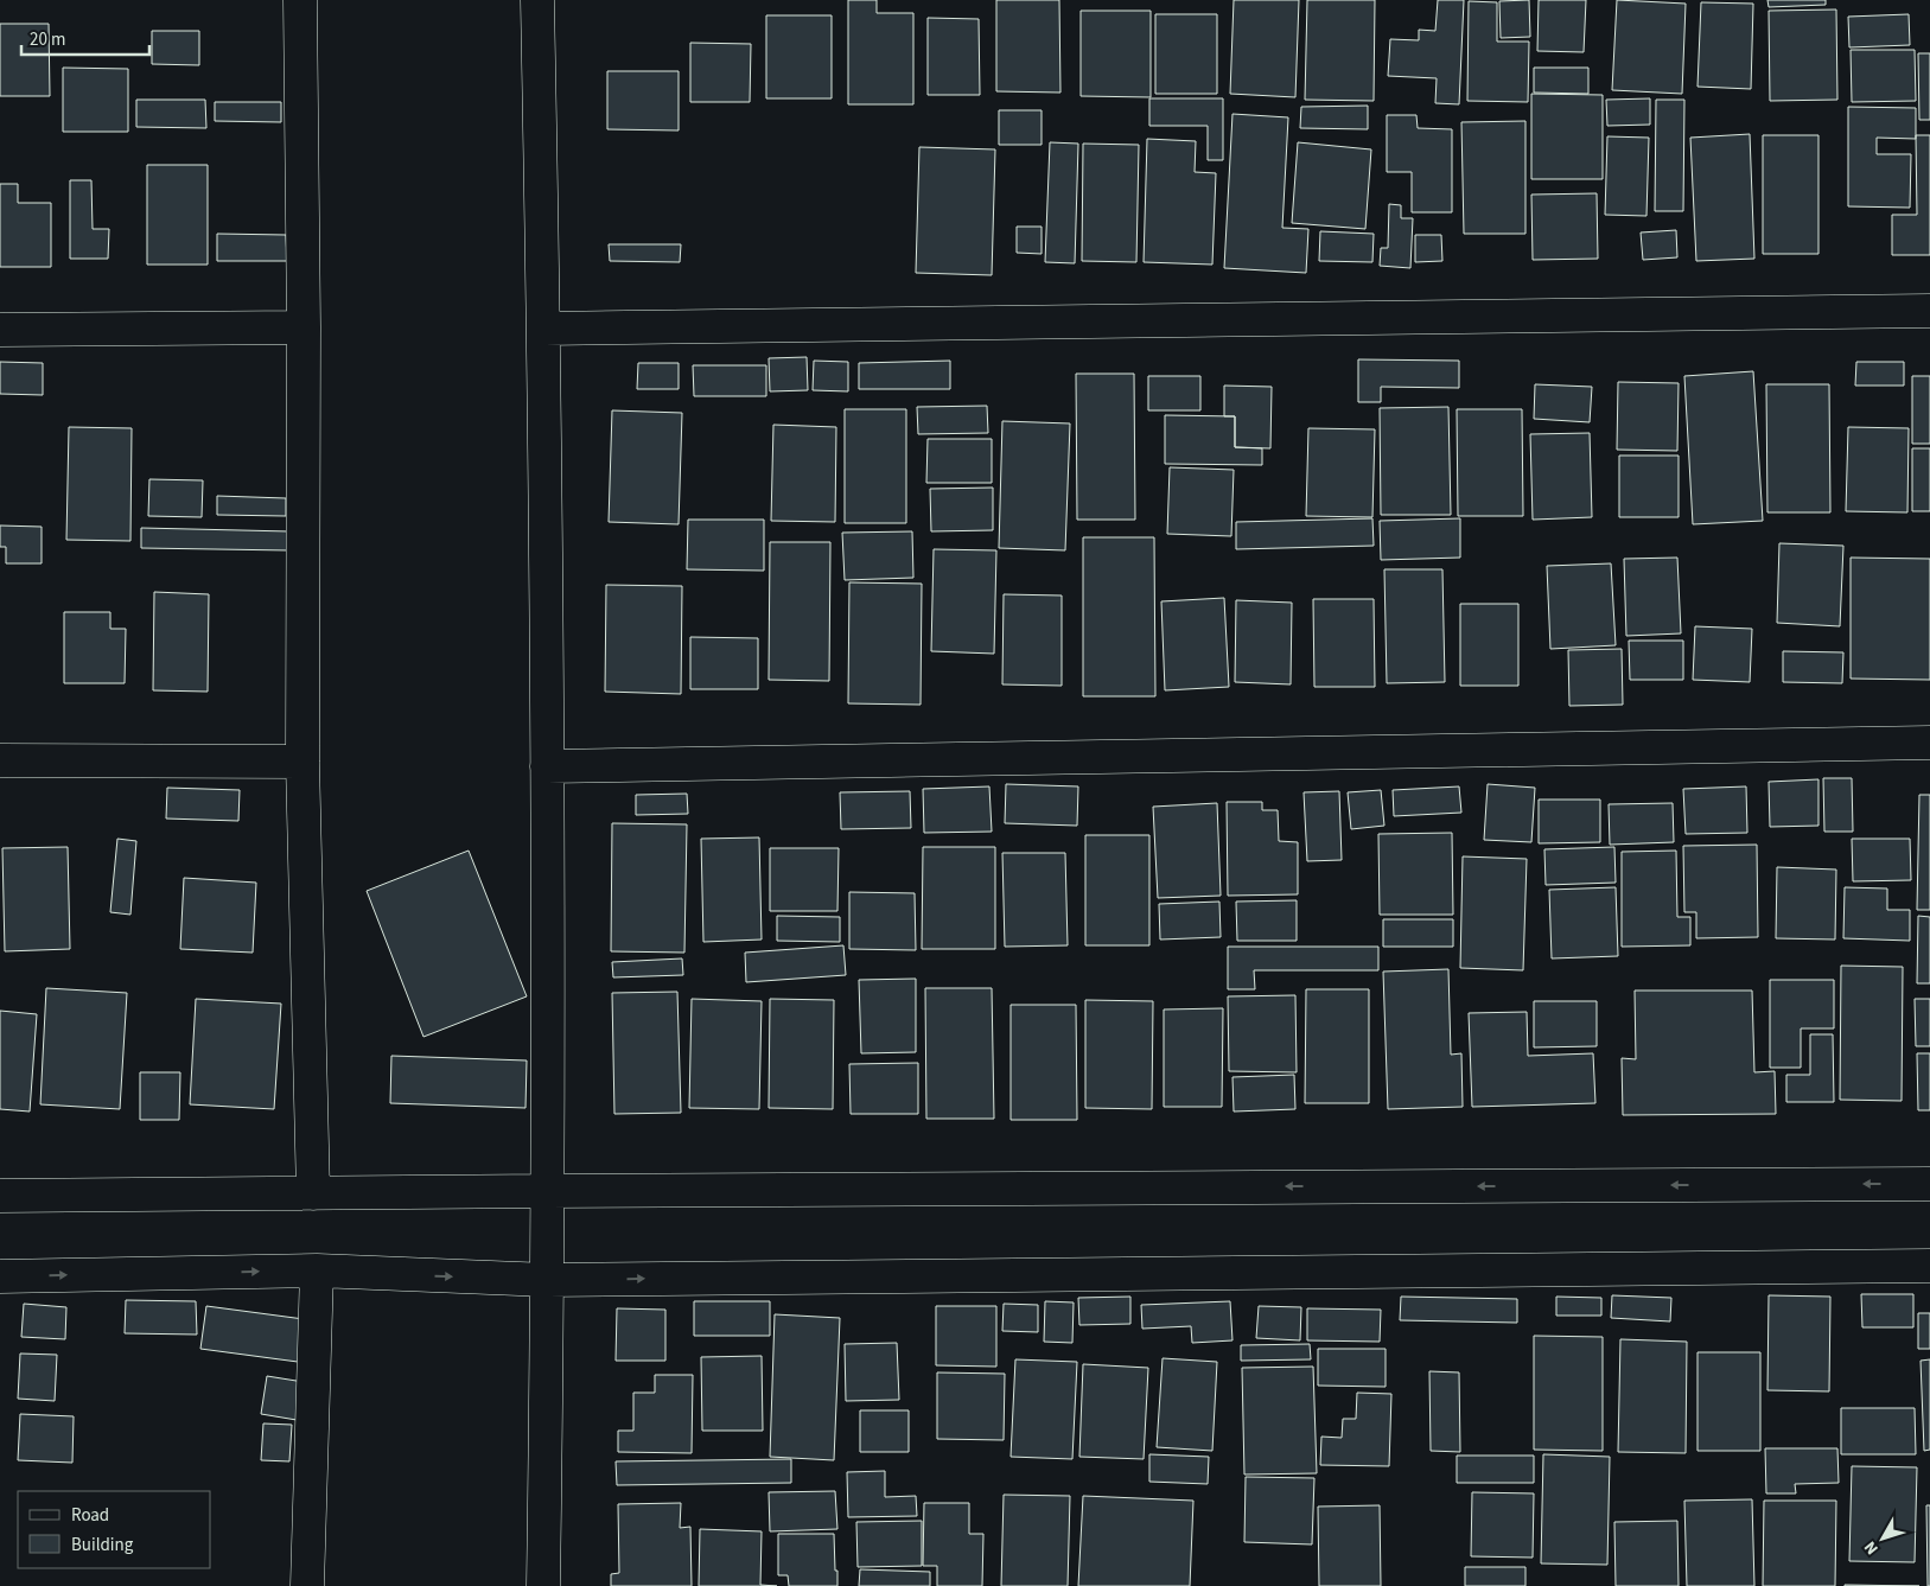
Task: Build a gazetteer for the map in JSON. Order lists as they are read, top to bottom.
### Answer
{
  "legend": ["Road", "Building"],
  "scale_bar": "20 m",
  "north": "bottom left"
}
